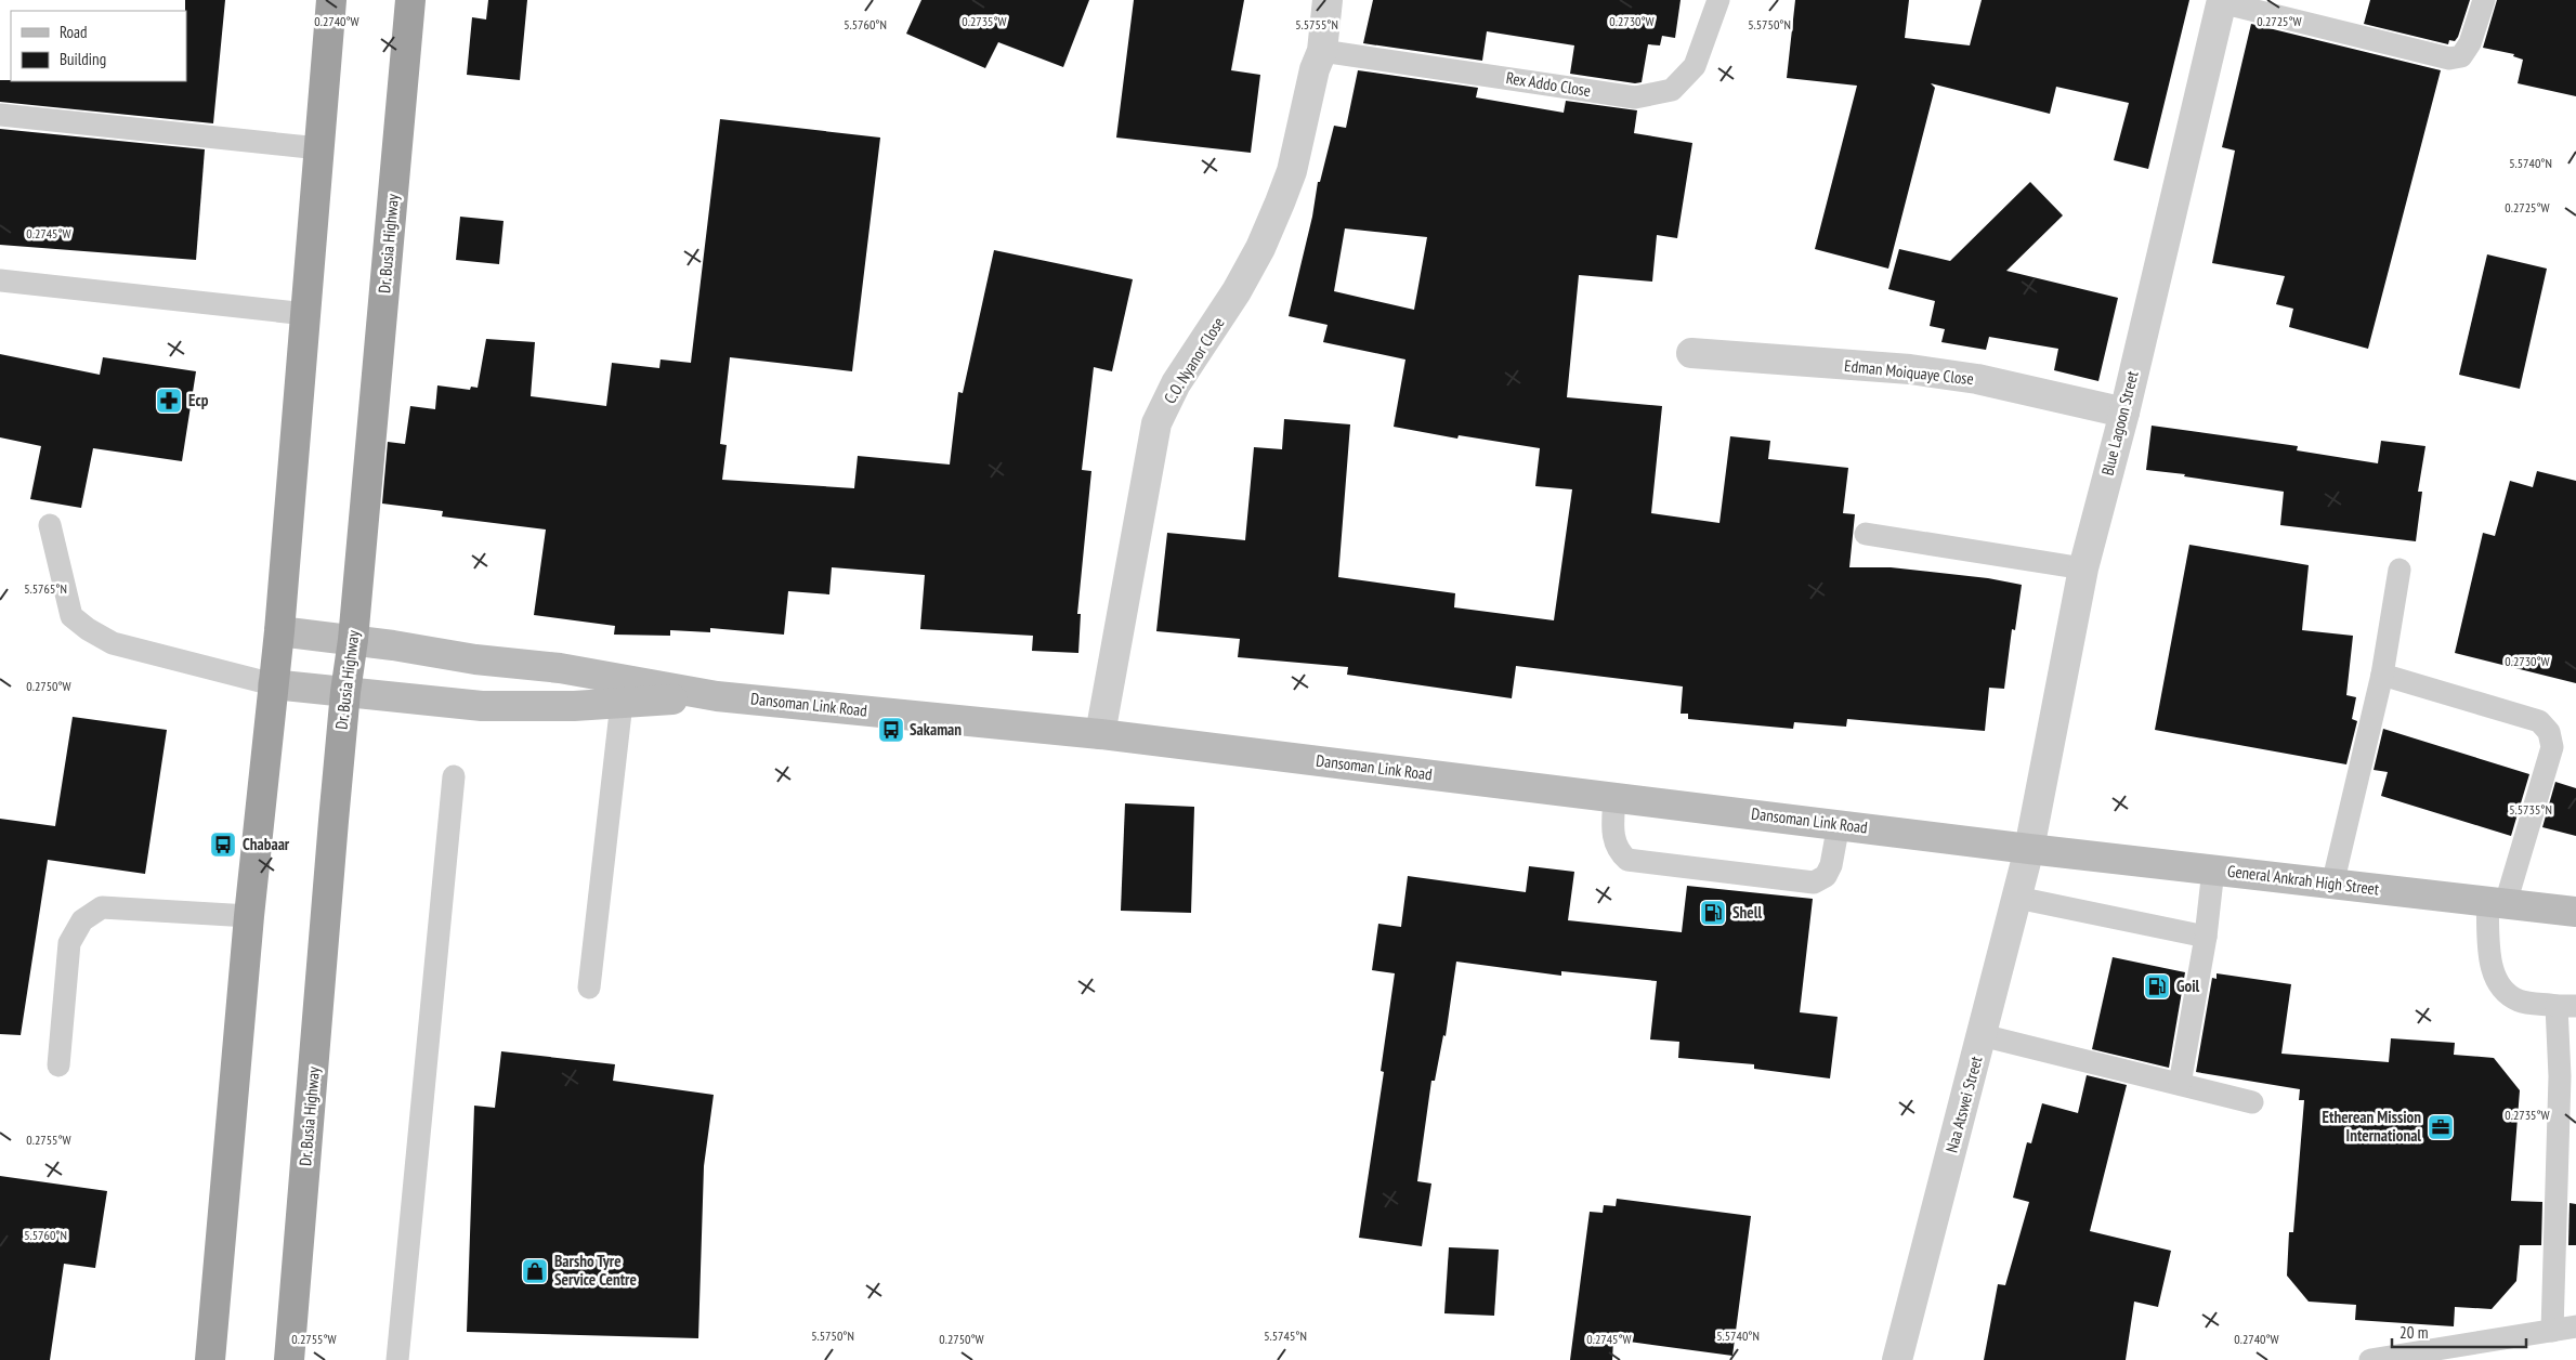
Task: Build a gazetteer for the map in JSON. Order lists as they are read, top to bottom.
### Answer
{
  "streets": {
    "highway": ["Dr. Busia Highway"],
    "main road": ["Dansoman Link Road", "General Ankrah High Street"],
    "street": [
      "C.O. Nyanor Close",
      "Edman Moiquaye Close",
      "Blue Lagoon Street",
      "Naa Atswei Street"
    ],
    "lane": ["Rex Addo Close"]
  },
  "crossings": [
    ["Rex Addo Close", "C.O. Nyanor Close"],
    ["Dr. Busia Highway", "Dansoman Link Road"],
    ["C.O. Nyanor Close", "Dansoman Link Road"],
    ["Edman Moiquaye Close", "Blue Lagoon Street"],
    ["Blue Lagoon Street", "Dansoman Link Road"],
    ["Blue Lagoon Street", "General Ankrah High Street"],
    ["Blue Lagoon Street", "Naa Atswei Street"],
    ["Dansoman Link Road", "General Ankrah High Street"],
    ["Dansoman Link Road", "Naa Atswei Street"],
    ["General Ankrah High Street", "Naa Atswei Street"]
  ],
  "places": {
    "pharmacy": ["Ecp"],
    "bus stop": ["Sakaman", "Chabaar"],
    "fuel station": ["Shell", "Goil"],
    "office": ["Etherean Mission International"],
    "shop": ["Barsho Tyre Service Centre"]
  },
  "legend": ["Road", "Building"],
  "scale_bar": "20 m",
  "coordinates": [
    "0.2740°W",
    "0.2735°W",
    "0.2730°W",
    "0.2725°W",
    "5.5760°N",
    "5.5755°N",
    "5.5750°N",
    "5.5740°N",
    "0.2745°W",
    "5.5765°N",
    "0.2750°W",
    "5.5735°N",
    "0.2755°W",
    "5.5745°N"
  ]
}
